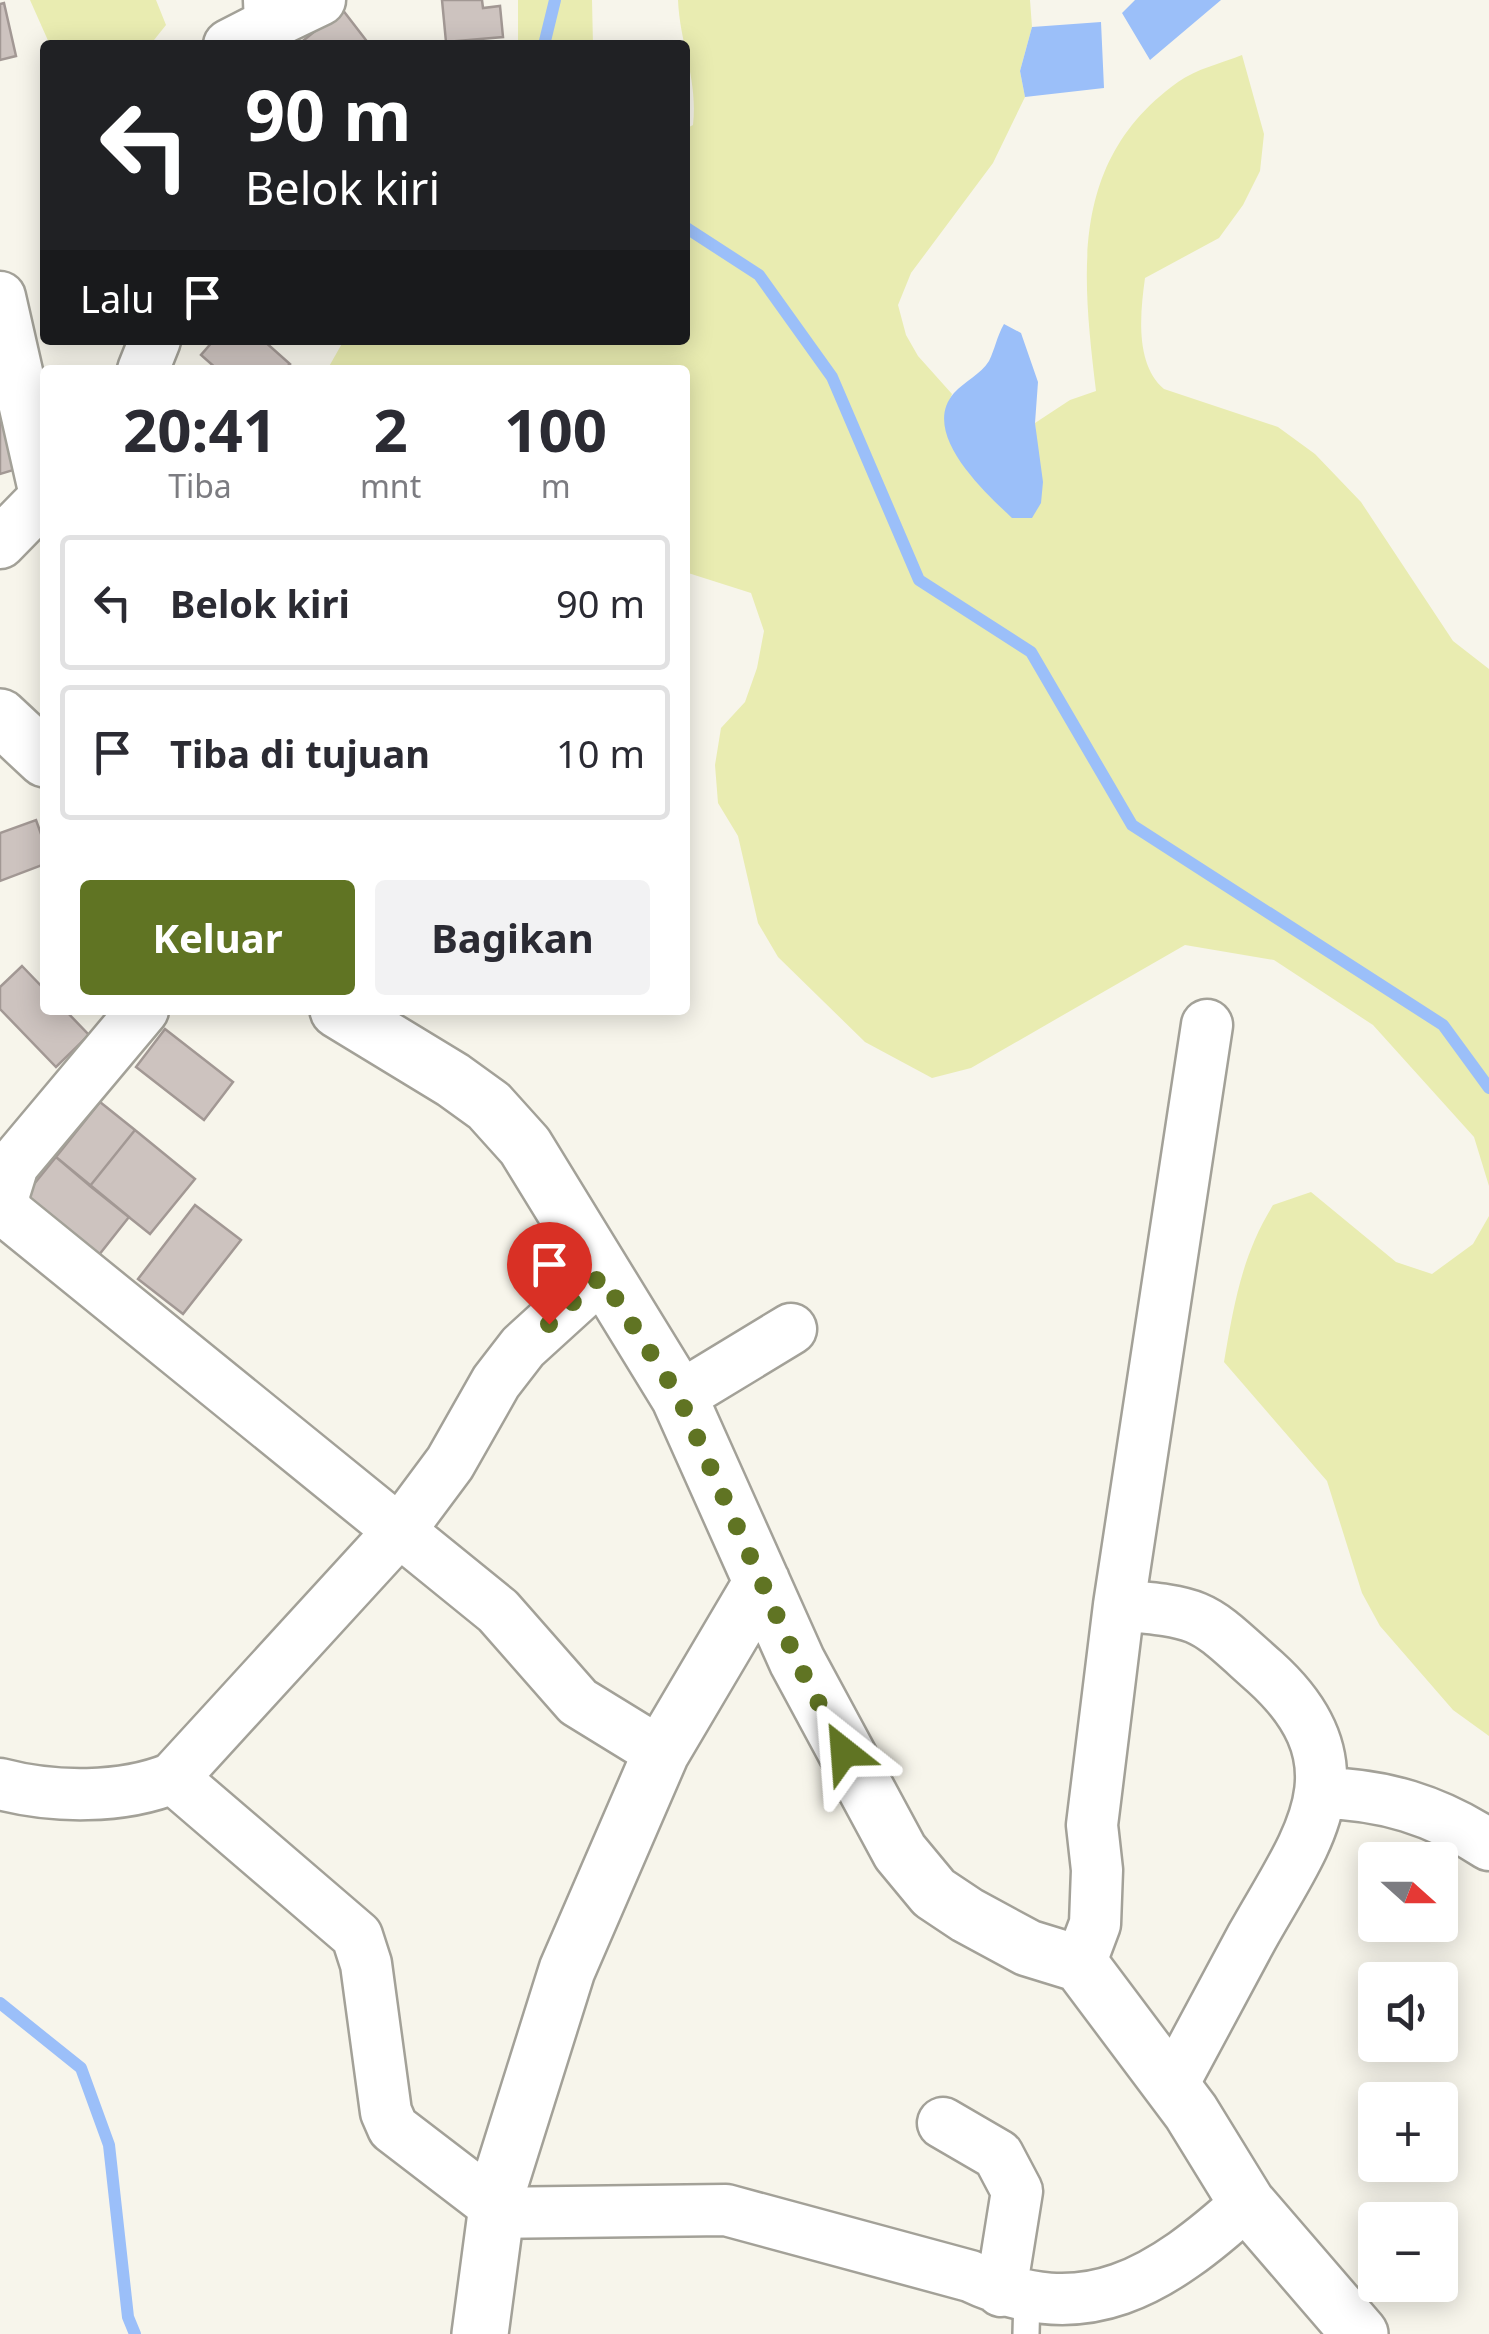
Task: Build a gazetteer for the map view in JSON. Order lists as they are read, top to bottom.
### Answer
{
  "north": "right",
  "page": {
    "turn": ["90 m", "Belok kiri"],
    "then": "Lalu",
    "eta": [
      "20:41",
      "Tiba",
      "2",
      "mnt",
      "100",
      "m"
    ],
    "list": [
      {
        "name": "Belok kiri",
        "value": "90 m"
      },
      {
        "name": "Tiba di tujuan",
        "value": "10 m"
      }
    ],
    "buttons": ["Keluar", "Bagikan"],
    "map_buttons": ["+", "−"]
  }
}
